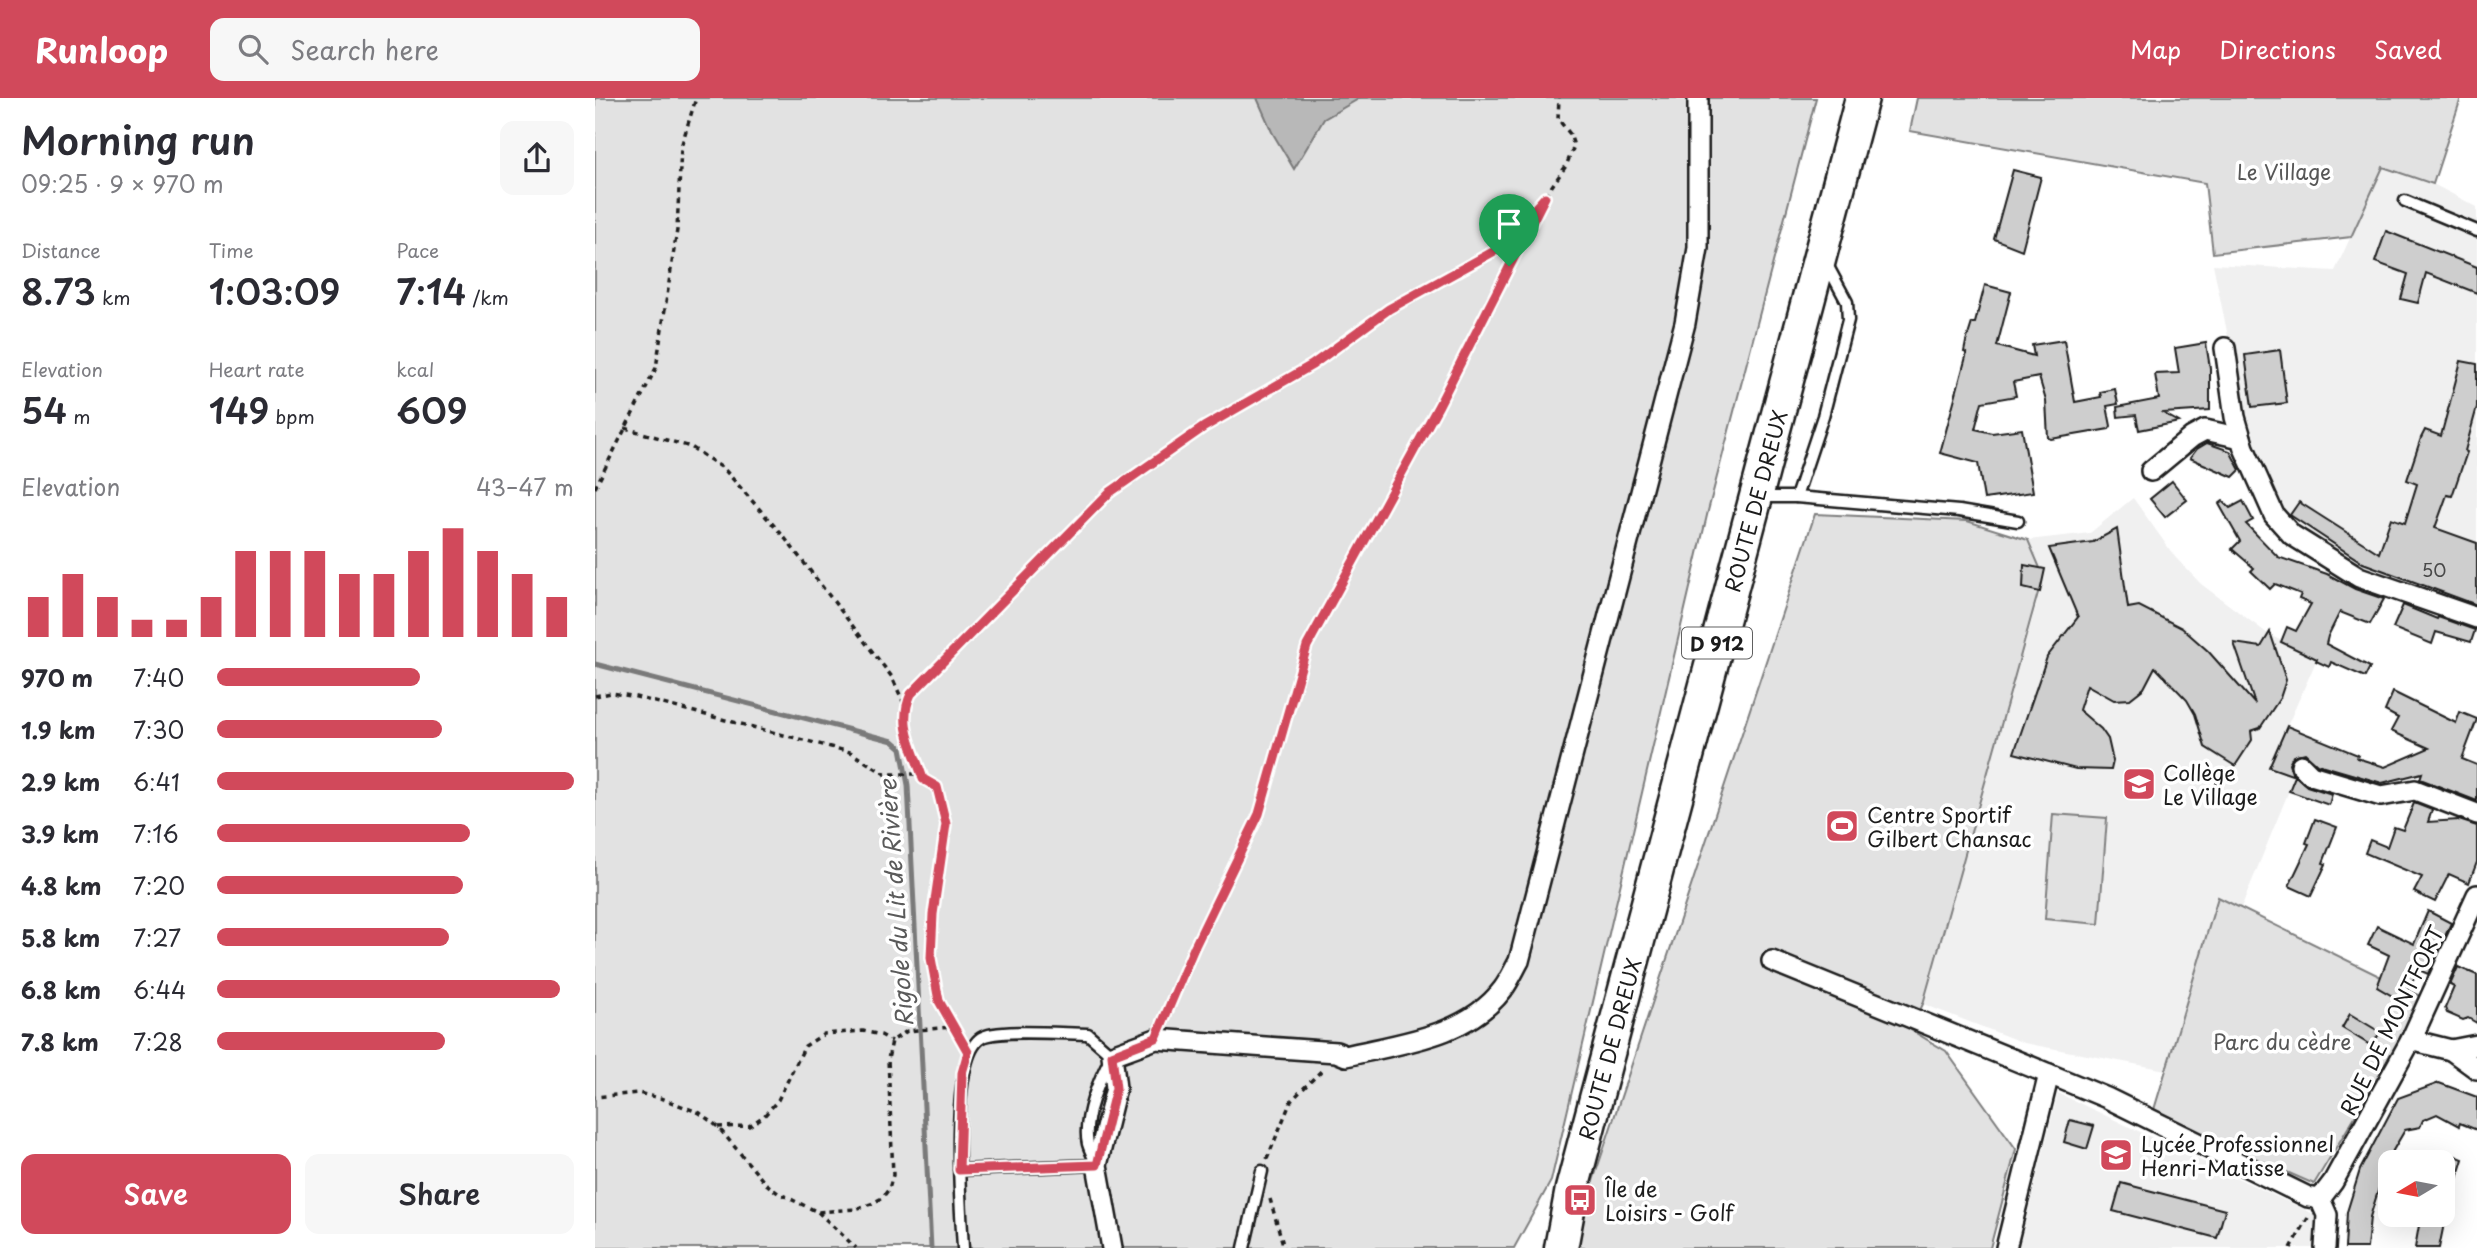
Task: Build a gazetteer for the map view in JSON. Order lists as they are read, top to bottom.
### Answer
{
  "streets": {
    "main road": ["ROUTE DE DREUX", "D 912"],
    "street": ["RUE DE MONTFORT"]
  },
  "water": ["Rigole du Lit de Rivière"],
  "parks": ["Le Village", "Parc du cèdre"],
  "places": {
    "school or university": ["Collège Le Village", "Lycée Professionnel Henri-Matisse"],
    "sports": ["Centre Sportif Gilbert Chansac"],
    "bus stop": ["Île de Loisirs - Golf"]
  },
  "house_numbers": ["50"],
  "north": "left",
  "page": {
    "header": "Runloop",
    "search": "Search here",
    "nav": ["Map", "Directions", "Saved"],
    "heading": ["Morning run", "09:25 · 9 × 970 m"],
    "stats": [
      ["Distance", "8.73 km"],
      ["Time", "1:03:09"],
      ["Pace", "7:14 /km"],
      ["Elevation", "54 m"],
      ["Heart rate", "149 bpm"],
      ["kcal", "609"]
    ],
    "chart": ["Elevation", "43–47 m"],
    "list": [
      {
        "name": "970 m",
        "note": "7:40"
      },
      {
        "name": "1.9 km",
        "note": "7:30"
      },
      {
        "name": "2.9 km",
        "note": "6:41"
      },
      {
        "name": "3.9 km",
        "note": "7:16"
      },
      {
        "name": "4.8 km",
        "note": "7:20"
      },
      {
        "name": "5.8 km",
        "note": "7:27"
      },
      {
        "name": "6.8 km",
        "note": "6:44"
      },
      {
        "name": "7.8 km",
        "note": "7:28"
      }
    ],
    "buttons": ["Save", "Share"]
  }
}
